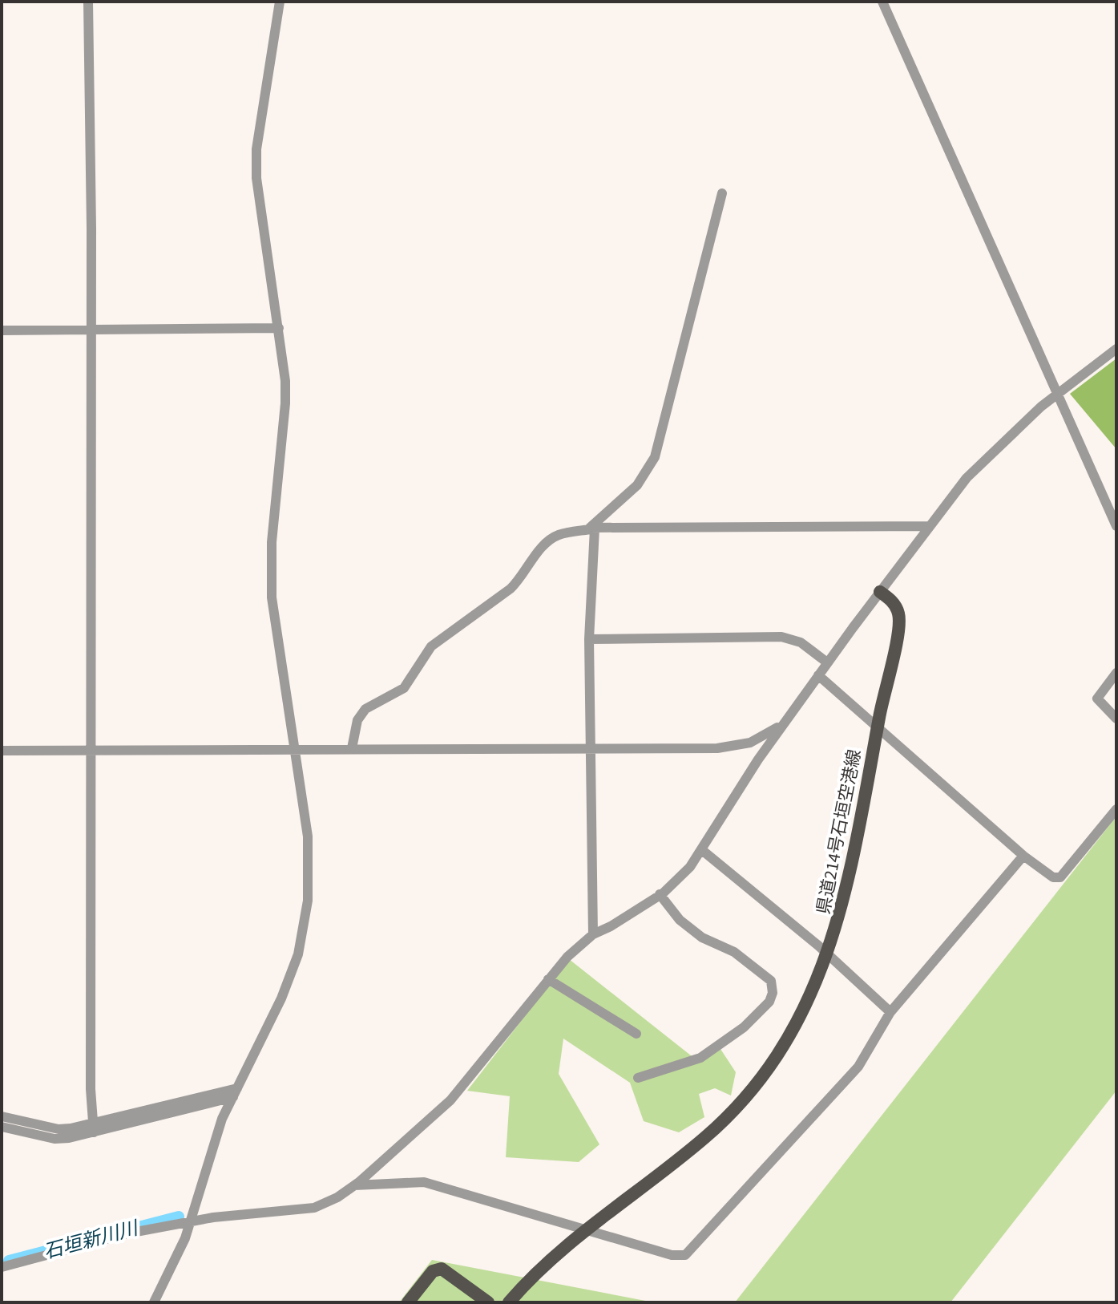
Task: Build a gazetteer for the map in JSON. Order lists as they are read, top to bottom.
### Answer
{
  "streets": {
    "main road": ["県道214号石垣空港線"]
  },
  "water": ["石垣新川川"]
}
